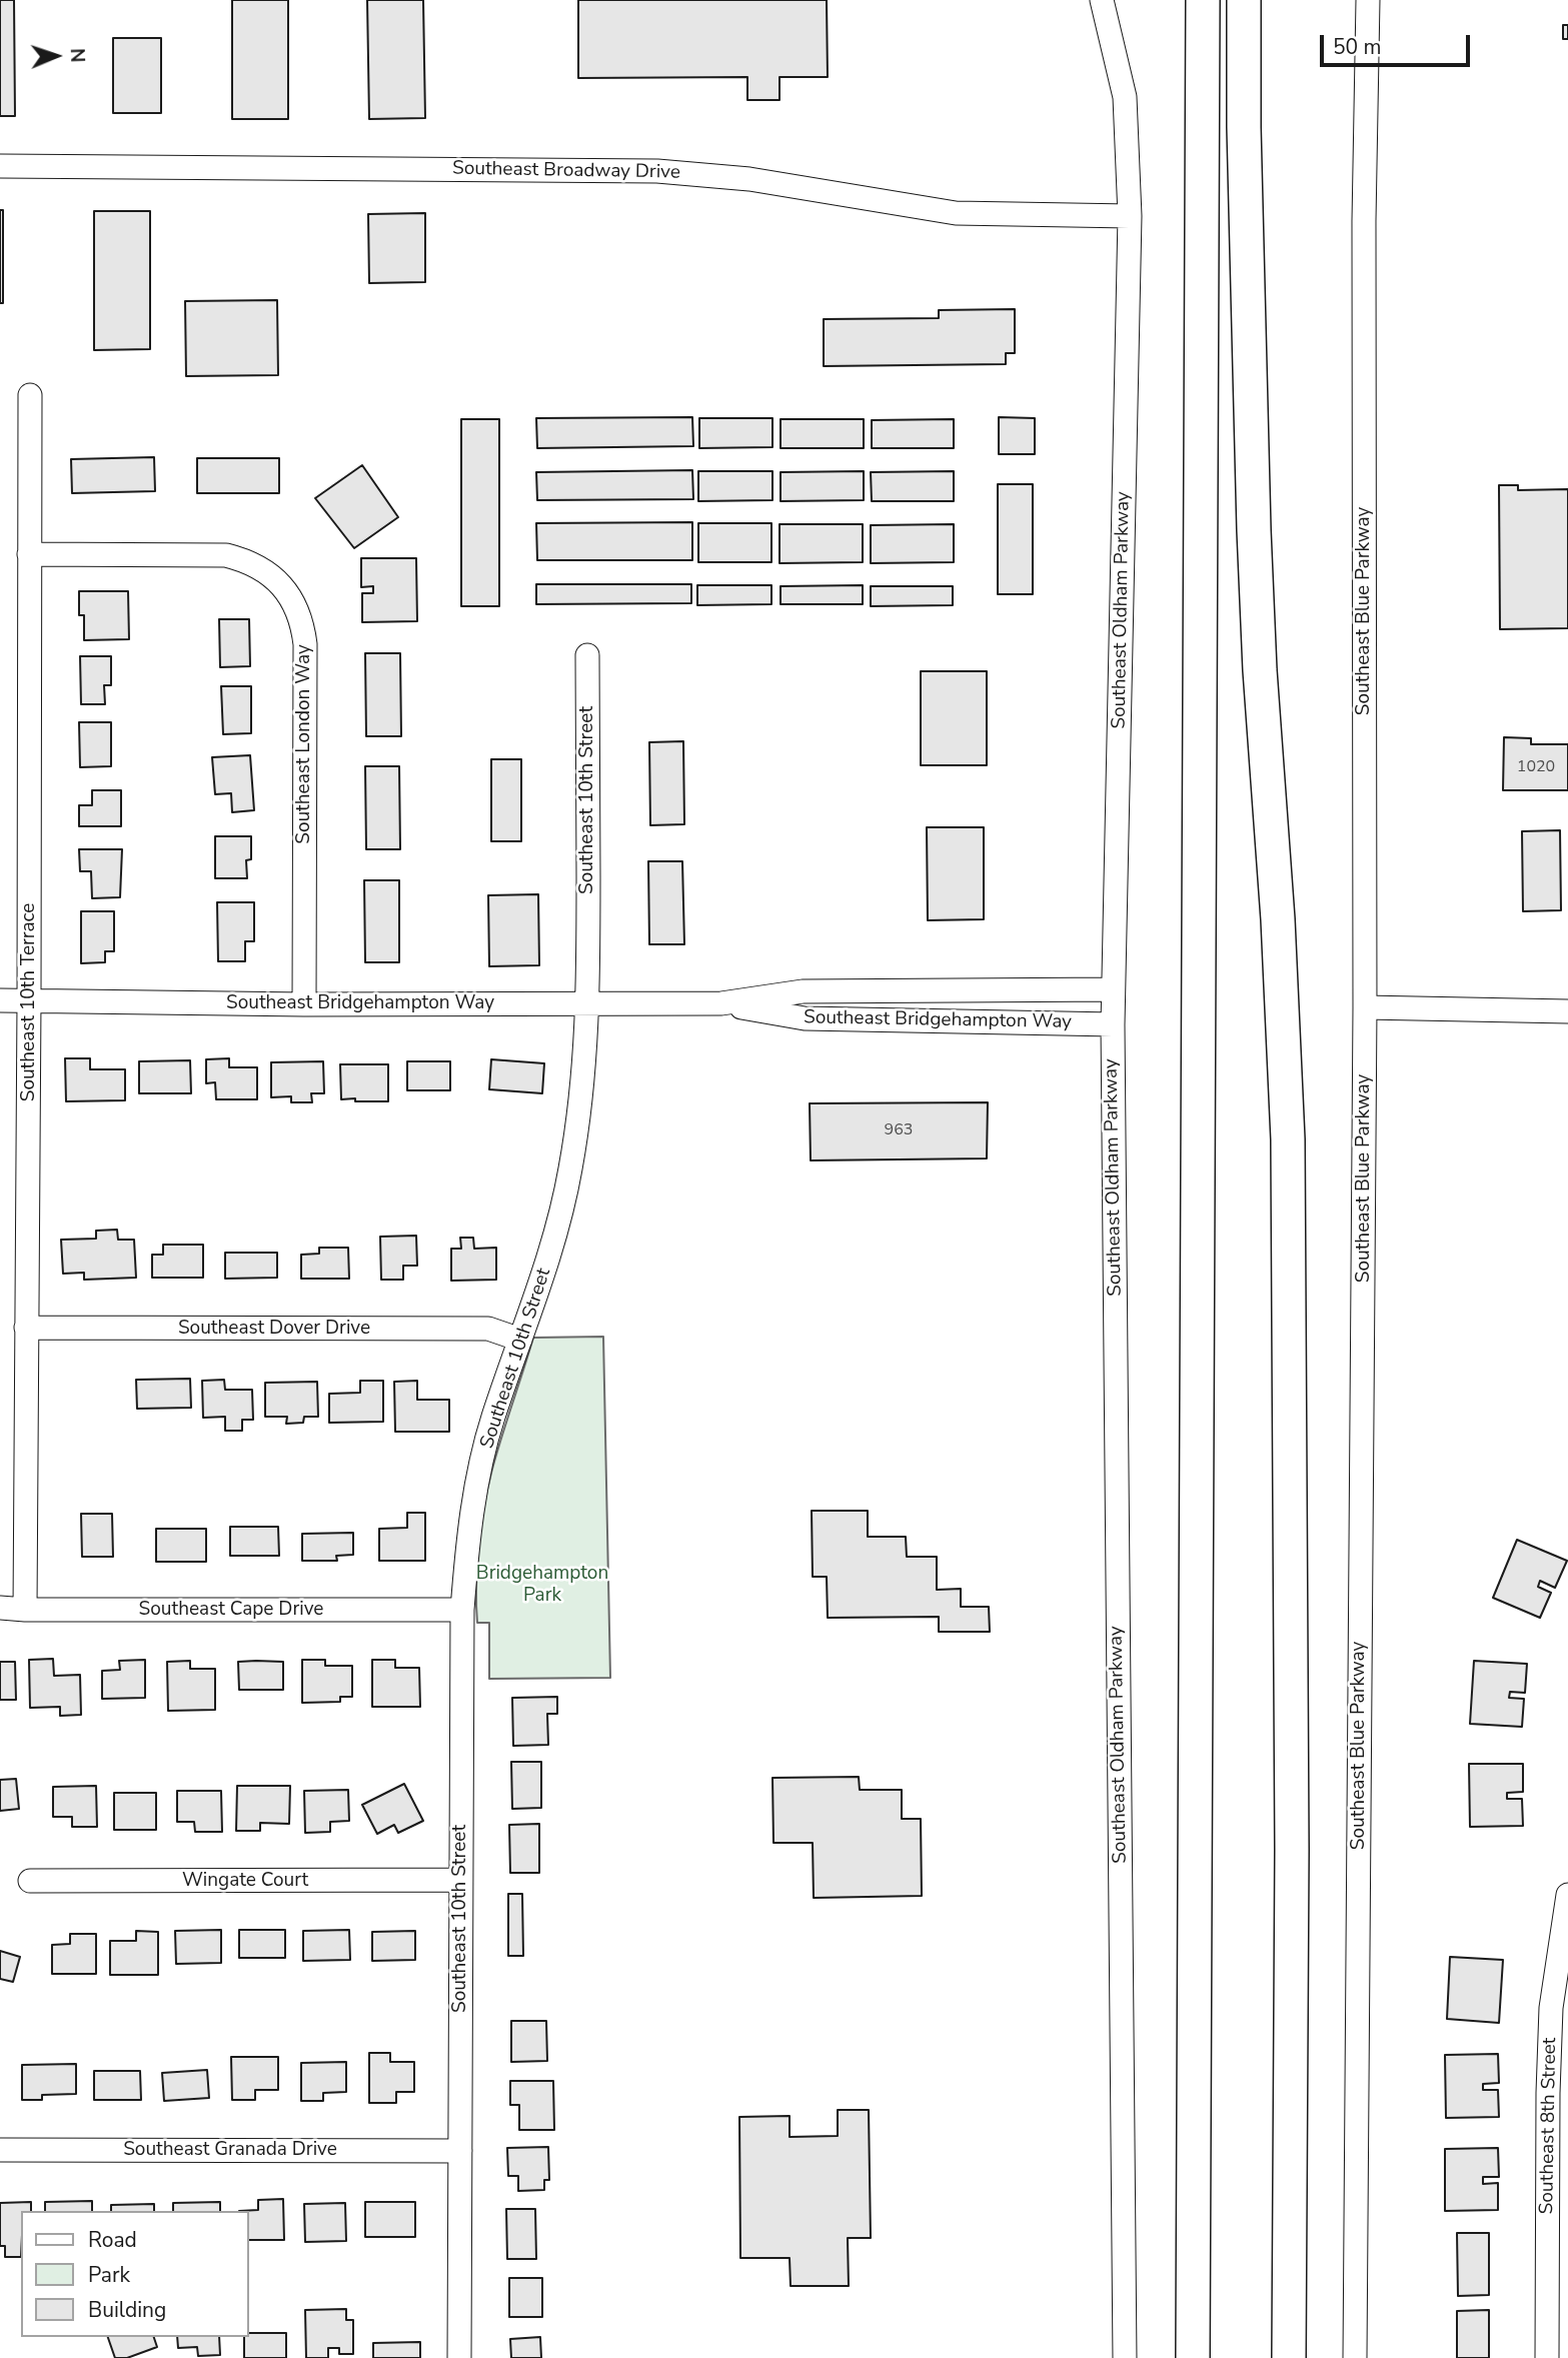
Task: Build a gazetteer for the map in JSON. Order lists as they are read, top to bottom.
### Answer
{
  "streets": {
    "street": [
      "Southeast Broadway Drive",
      "Southeast Oldham Parkway",
      "Southeast Blue Parkway",
      "Southeast London Way",
      "Southeast 10th Street",
      "Southeast 10th Terrace",
      "Southeast Bridgehampton Way",
      "Southeast Dover Drive",
      "Southeast Cape Drive",
      "Wingate Court",
      "Southeast 8th Street",
      "Southeast Granada Drive"
    ]
  },
  "crossings": [
    ["Southeast Broadway Drive", "Southeast Oldham Parkway"],
    ["Southeast Oldham Parkway", "Southeast Bridgehampton Way"],
    ["Southeast London Way", "Southeast 10th Terrace"],
    ["Southeast London Way", "Southeast Bridgehampton Way"],
    ["Southeast 10th Street", "Southeast Bridgehampton Way"],
    ["Southeast 10th Street", "Southeast Dover Drive"],
    ["Southeast 10th Street", "Southeast Cape Drive"],
    ["Southeast 10th Street", "Wingate Court"],
    ["Southeast 10th Street", "Southeast Granada Drive"],
    ["Southeast 10th Terrace", "Southeast Bridgehampton Way"],
    ["Southeast 10th Terrace", "Southeast Dover Drive"],
    ["Southeast 10th Terrace", "Southeast Cape Drive"]
  ],
  "parks": ["Bridgehampton Park"],
  "house_numbers": ["1020", "963"],
  "legend": ["Road", "Park", "Building"],
  "scale_bar": "50 m",
  "north": "right"
}
